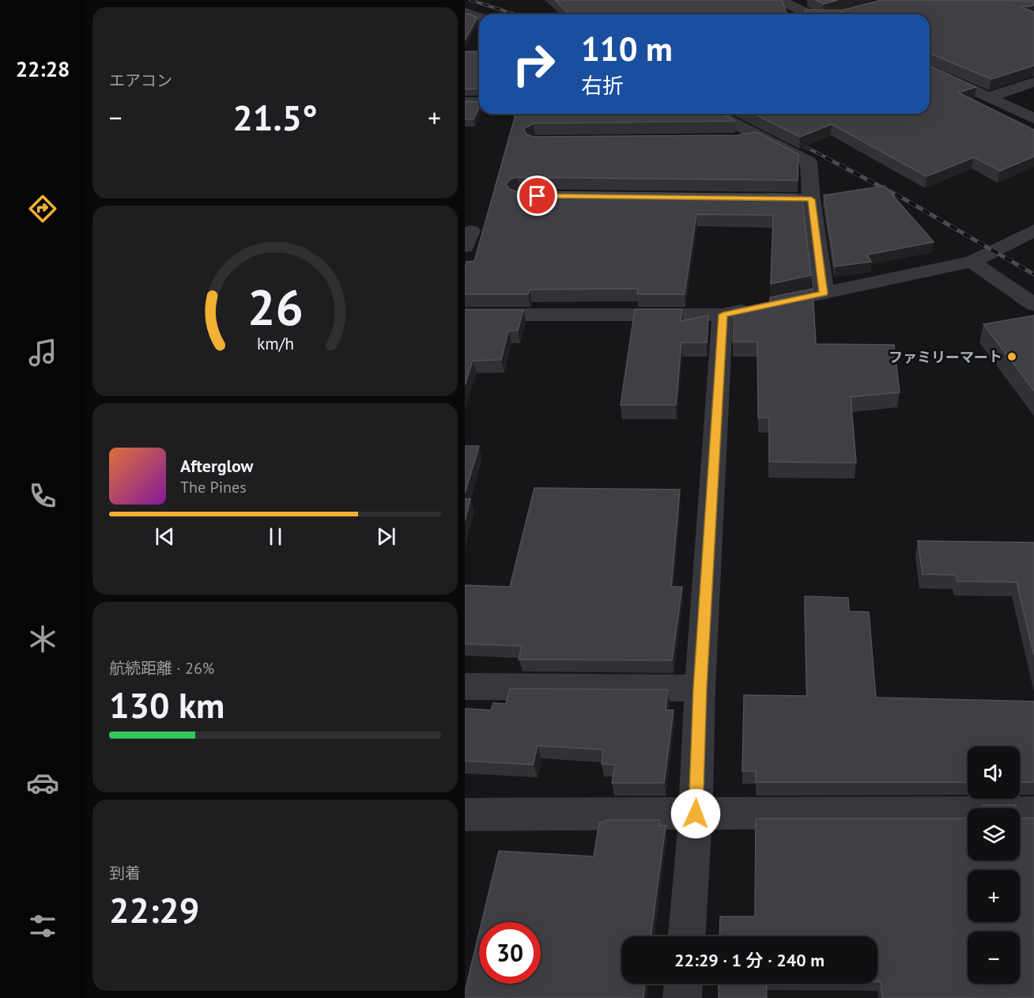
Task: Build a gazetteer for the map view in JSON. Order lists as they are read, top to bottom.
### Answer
{
  "places": ["ファミリーマート"],
  "page": {
    "tabs": "22:28",
    "tile": [
      "エアコン",
      ["航続距離 · 26%", "130 km"],
      ["到着", "22:29"]
    ],
    "turn": ["110 m", "右折"],
    "heat": ["−", "21.5°", "+"],
    "song": ["Afterglow", "The Pines"],
    "map_buttons": ["+", "−"],
    "limit": "30",
    "trip": "22:29 · 1 分 · 240 m",
    "gauge": ["26", "km/h"]
  }
}
